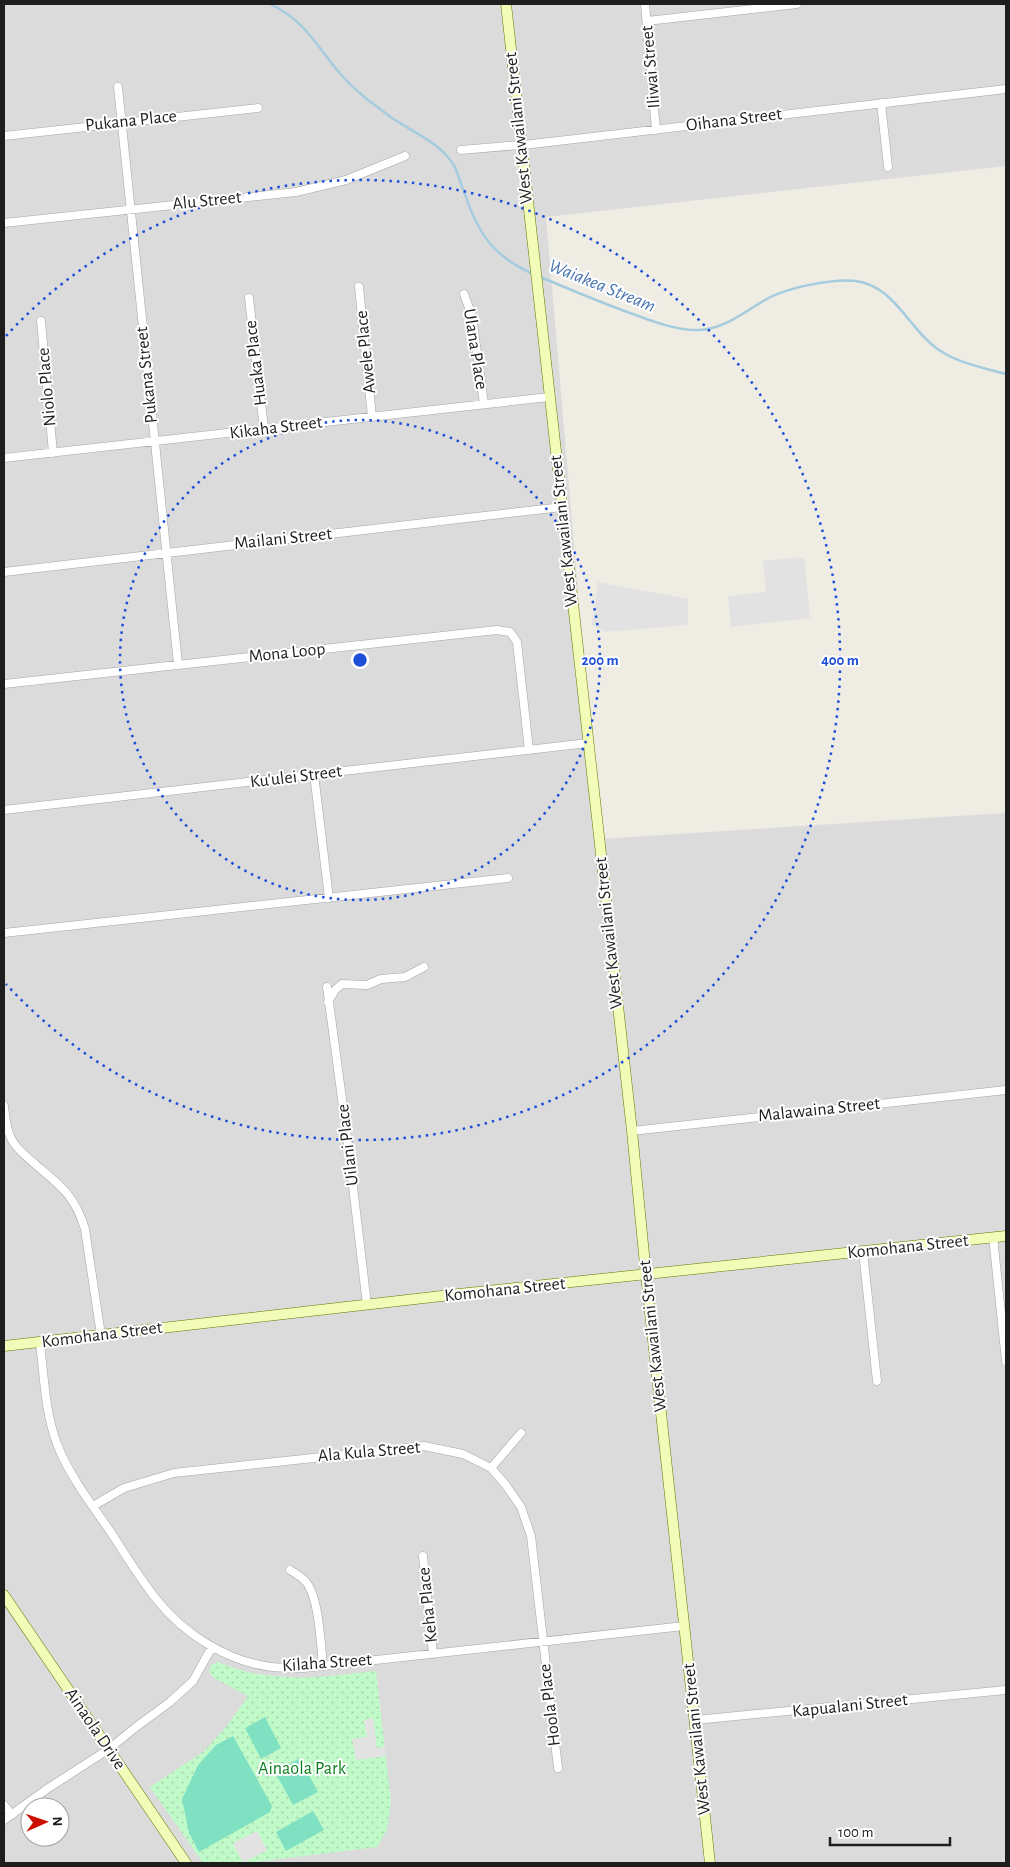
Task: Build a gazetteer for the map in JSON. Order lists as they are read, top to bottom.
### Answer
{
  "streets": {
    "street": [
      "Iliwai Street",
      "Oihana Street",
      "Pukana Place",
      "West Kawailani Street",
      "Alu Street",
      "Ulana Place",
      "Awele Place",
      "Huaka Place",
      "Pukana Street",
      "Niolo Place",
      "Kikaha Street",
      "Mailani Street",
      "Mona Loop",
      "Ku'ulei Street",
      "Malawaina Street",
      "Uilani Place",
      "Komohana Street",
      "Ala Kula Street",
      "Keha Place",
      "Kilaha Street",
      "Hoola Place",
      "Kapualani Street",
      "Ainaola Drive"
    ]
  },
  "crossings": [
    ["Iliwai Street", "Oihana Street"],
    ["Oihana Street", "West Kawailani Street"],
    ["Pukana Place", "Pukana Street"],
    ["West Kawailani Street", "Kikaha Street"],
    ["West Kawailani Street", "Mailani Street"],
    ["West Kawailani Street", "Ku'ulei Street"],
    ["West Kawailani Street", "Malawaina Street"],
    ["West Kawailani Street", "Komohana Street"],
    ["West Kawailani Street", "Kilaha Street"],
    ["West Kawailani Street", "Kapualani Street"],
    ["Alu Street", "Pukana Street"],
    ["Ulana Place", "Kikaha Street"],
    ["Awele Place", "Kikaha Street"],
    ["Huaka Place", "Kikaha Street"],
    ["Pukana Street", "Kikaha Street"],
    ["Pukana Street", "Mailani Street"],
    ["Pukana Street", "Mona Loop"],
    ["Niolo Place", "Kikaha Street"],
    ["Mona Loop", "Ku'ulei Street"],
    ["Uilani Place", "Komohana Street"],
    ["Komohana Street", "Kilaha Street"],
    ["Ala Kula Street", "Kilaha Street"],
    ["Ala Kula Street", "Hoola Place"],
    ["Keha Place", "Kilaha Street"],
    ["Kilaha Street", "Hoola Place"]
  ],
  "water": ["Waiakea Stream"],
  "parks": ["Ainaola Park"],
  "scale_bar": "100 m",
  "north": "right",
  "rings": ["200 m", "400 m"]
}
